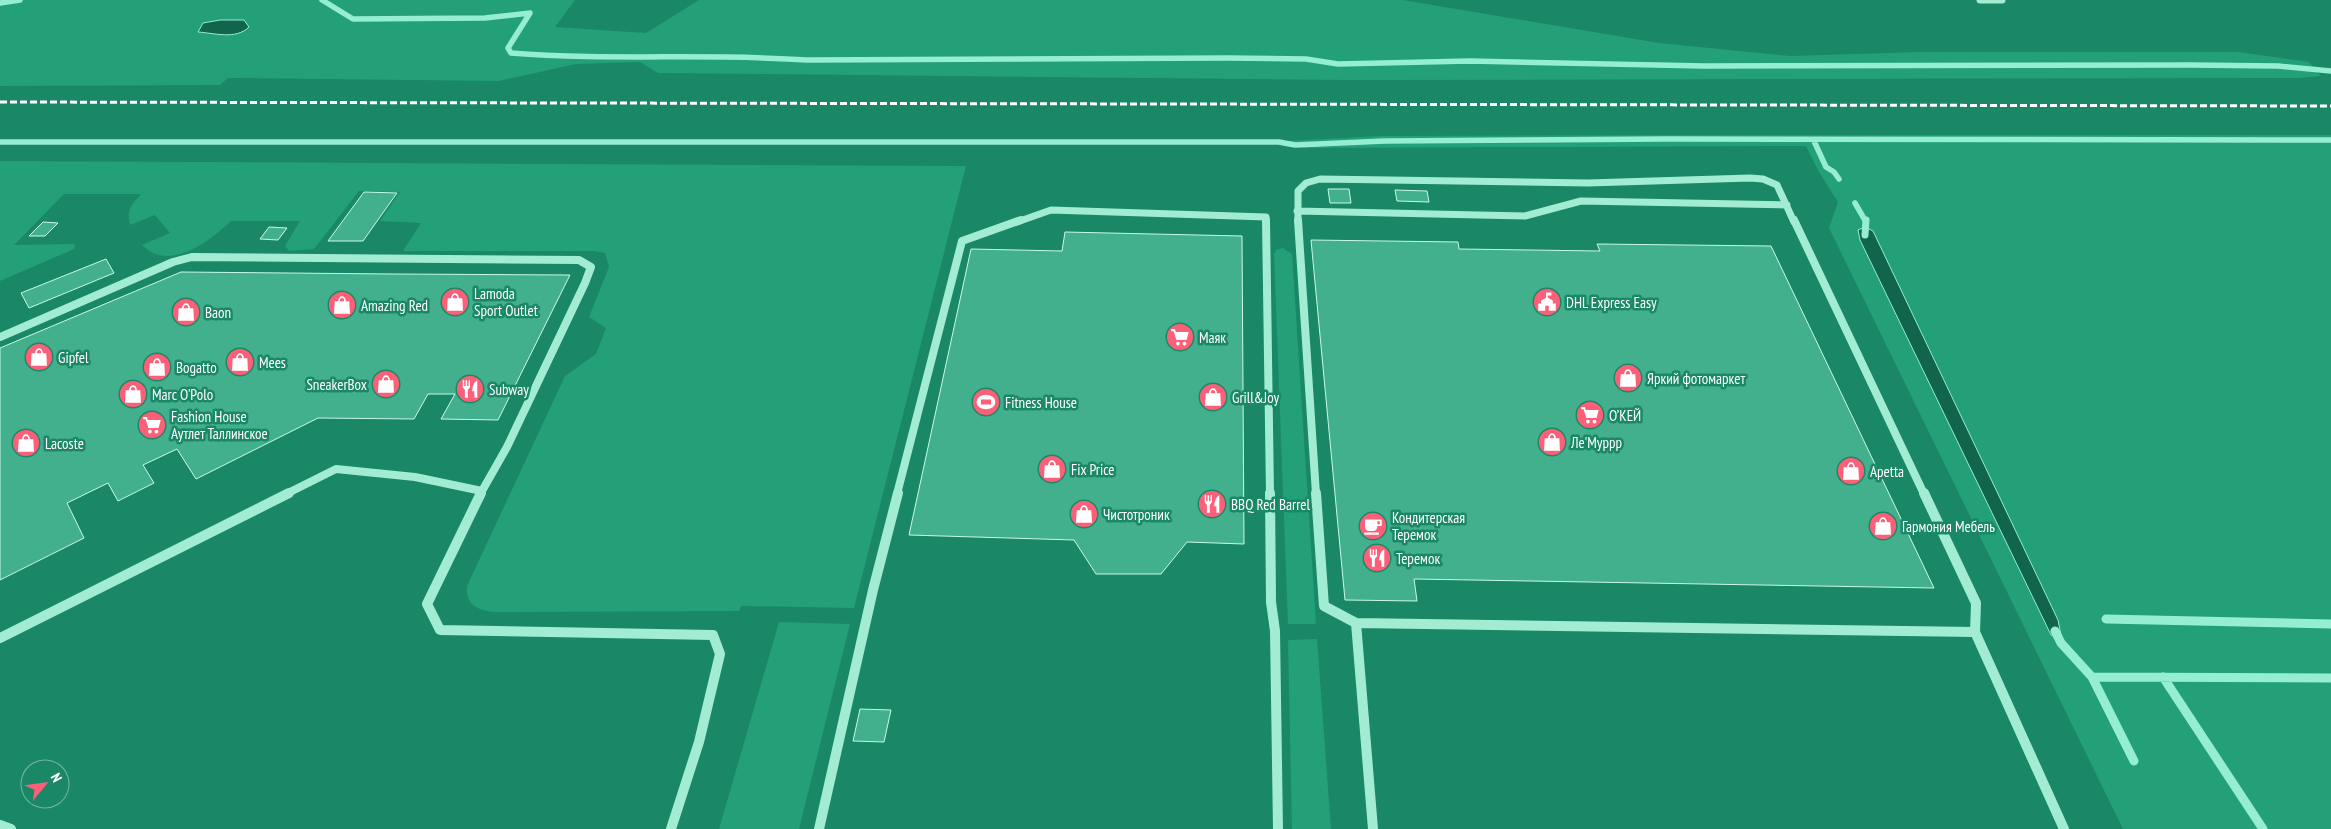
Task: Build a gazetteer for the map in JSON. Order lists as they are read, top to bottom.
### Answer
{
  "places": {
    "shop": [
      "Lamoda Sport Outlet",
      "Amazing Red",
      "Baon",
      "Gipfel",
      "Mees",
      "Bogatto",
      "Яркий фотомаркет",
      "SneakerBox",
      "Marc O'Polo",
      "Grill&Joy",
      "Ле'Муррр",
      "Lacoste",
      "Fix Price",
      "Apetta",
      "Чистотроник",
      "Гармония Мебель"
    ],
    "public building": ["DHL Express Easy"],
    "supermarket": ["Маяк", "О’КЕЙ", "Fashion House Аутлет Таллинское"],
    "restaurant": ["Subway", "BBQ Red Barrel", "Теремок"],
    "sports": ["Fitness House"],
    "cafe": ["Кондитерская Теремок"]
  },
  "north": "top right"
}
